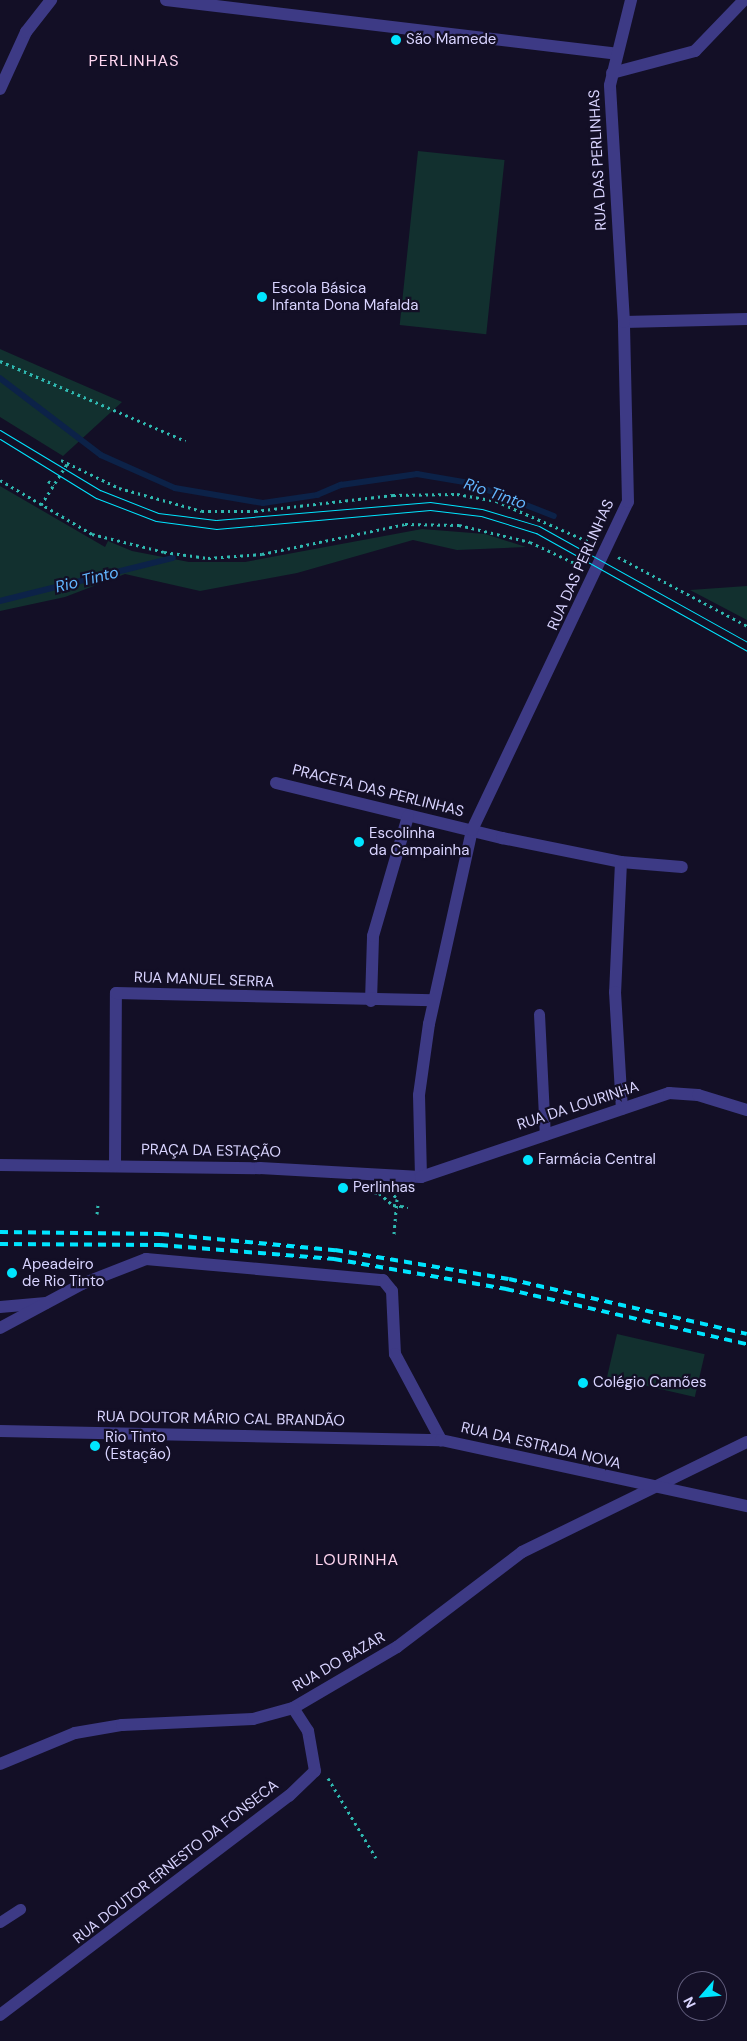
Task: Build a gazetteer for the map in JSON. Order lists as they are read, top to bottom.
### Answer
{
  "streets": {
    "street": [
      "RUA DAS PERLINHAS",
      "PRACETA DAS PERLINHAS",
      "RUA MANUEL SERRA",
      "RUA DA LOURINHA",
      "PRAÇA DA ESTAÇÃO",
      "RUA DOUTOR MÁRIO CAL BRANDÃO",
      "RUA DA ESTRADA NOVA",
      "RUA DO BAZAR",
      "RUA DOUTOR ERNESTO DA FONSECA"
    ]
  },
  "crossings": [
    ["RUA DAS PERLINHAS", "PRACETA DAS PERLINHAS"],
    ["RUA DAS PERLINHAS", "RUA MANUEL SERRA"],
    ["RUA DAS PERLINHAS", "RUA DA LOURINHA"],
    ["RUA DAS PERLINHAS", "PRAÇA DA ESTAÇÃO"],
    ["RUA MANUEL SERRA", "PRAÇA DA ESTAÇÃO"],
    ["RUA DA LOURINHA", "PRAÇA DA ESTAÇÃO"],
    ["RUA DOUTOR MÁRIO CAL BRANDÃO", "RUA DA ESTRADA NOVA"],
    ["RUA DA ESTRADA NOVA", "RUA DO BAZAR"]
  ],
  "districts": ["PERLINHAS", "LOURINHA"],
  "water": ["Rio Tinto"],
  "places": [
    "São Mamede",
    "Escola Básica Infanta Dona Mafalda",
    "Escolinha da Campainha",
    "Farmácia Central",
    "Perlinhas",
    "Apeadeiro de Rio Tinto",
    "Colégio Camões",
    "Rio Tinto (Estação)"
  ],
  "north": "bottom left"
}
